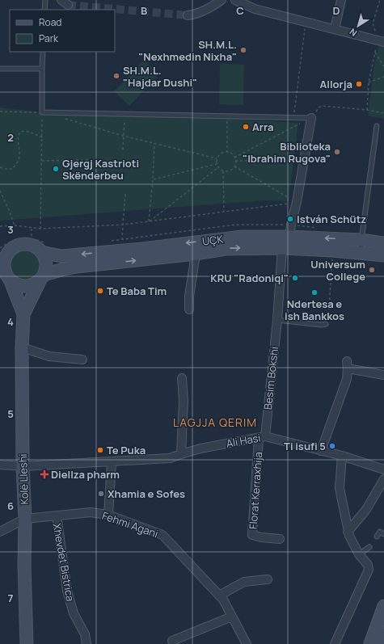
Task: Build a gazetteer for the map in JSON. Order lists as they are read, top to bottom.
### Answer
{
  "streets": {
    "street": [
      "UÇK",
      "Besim Bokshi",
      "Ali Hasi",
      "Kolë Lleshi",
      "Florat Kerraxhija",
      "Fehmi Agani",
      "Xhevdet Bistrica"
    ]
  },
  "crossings": [
    ["UÇK", "Besim Bokshi"],
    ["Besim Bokshi", "Ali Hasi"],
    ["Besim Bokshi", "Florat Kerraxhija"],
    ["Ali Hasi", "Kolë Lleshi"],
    ["Ali Hasi", "Florat Kerraxhija"],
    ["Kolë Lleshi", "Fehmi Agani"],
    ["Fehmi Agani", "Xhevdet Bistrica"]
  ],
  "districts": ["LAGJJA QERIM"],
  "places": {
    "other": [
      "SH.M.L. \"Nexhmedin Nixha\"",
      "SH.M.L. \"Hajdar Dushi\"",
      "Allorja",
      "Arra",
      "Biblioteka \"Ibrahim Rugova\"",
      "Gjergj Kastrioti Skënderbeu",
      "István Schütz",
      "Universum College",
      "KRU \"Radoniqi\"",
      "Te Baba Tim",
      "Ndertesa e ish Bankkos",
      "Ti isufi 5",
      "Te Puka",
      "Xhamia e Sofes"
    ],
    "health": ["Diellza pharm"]
  },
  "legend": ["Road", "Park"],
  "north": "bottom left",
  "grid": {
    "columns": ["B", "C", "D"],
    "rows": [
      "2",
      "3",
      "4",
      "5",
      "6",
      "7"
    ]
  }
}
